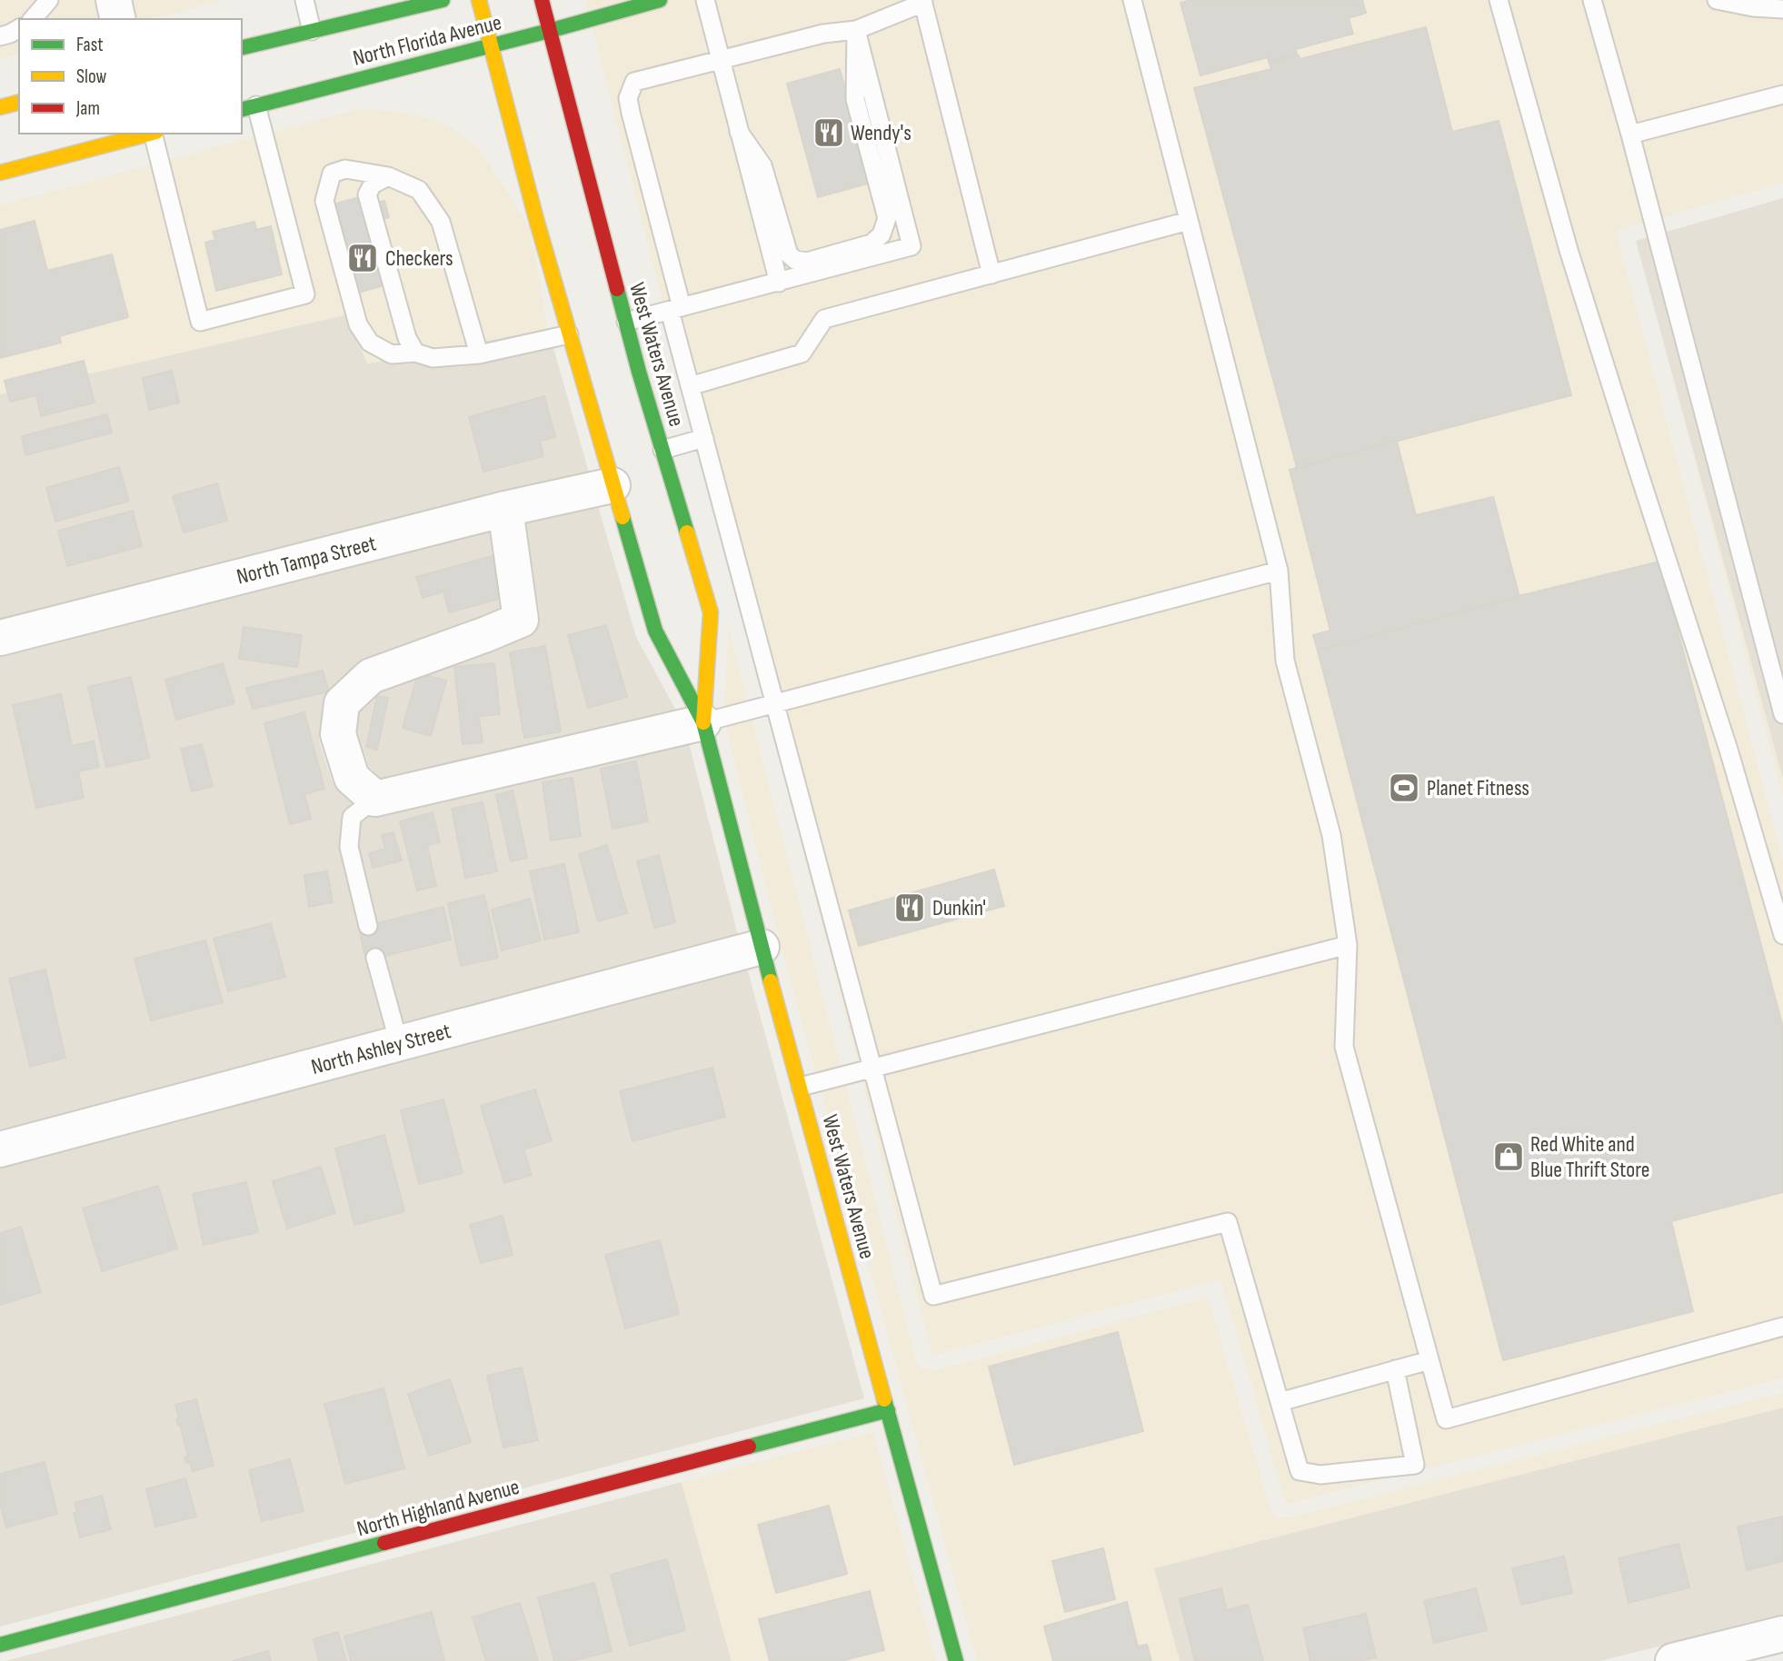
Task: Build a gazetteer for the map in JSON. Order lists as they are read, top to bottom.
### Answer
{
  "streets": {
    "main road": ["North Florida Avenue", "West Waters Avenue", "North Highland Avenue"],
    "street": ["North Tampa Street", "North Ashley Street"]
  },
  "crossings": [
    ["North Florida Avenue", "West Waters Avenue"],
    ["West Waters Avenue", "North Tampa Street"],
    ["West Waters Avenue", "North Ashley Street"],
    ["West Waters Avenue", "North Highland Avenue"]
  ],
  "places": {
    "restaurant": ["Wendy's", "Checkers", "Dunkin'"],
    "sports": ["Planet Fitness"],
    "shop": ["Red White and Blue Thrift Store"]
  },
  "legend": ["Fast", "Slow", "Jam"]
}
